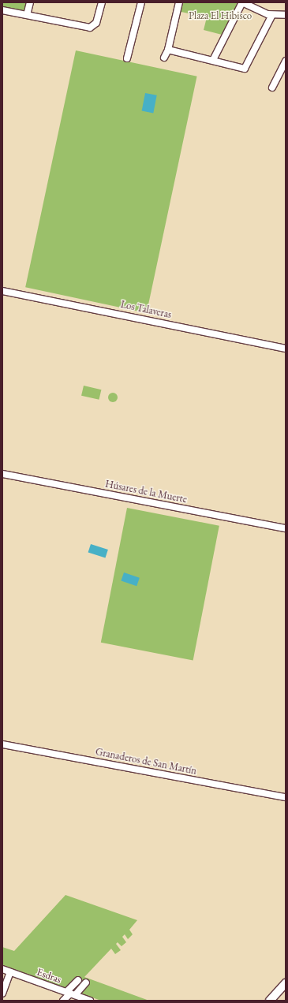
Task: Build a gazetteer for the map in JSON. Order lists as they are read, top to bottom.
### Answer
{
  "streets": {
    "street": [
      "Los Talaveras",
      "Húsares de la Muerte",
      "Granaderos de San Martín",
      "Esdras"
    ]
  },
  "parks": ["Plaza El Hibisco"]
}
